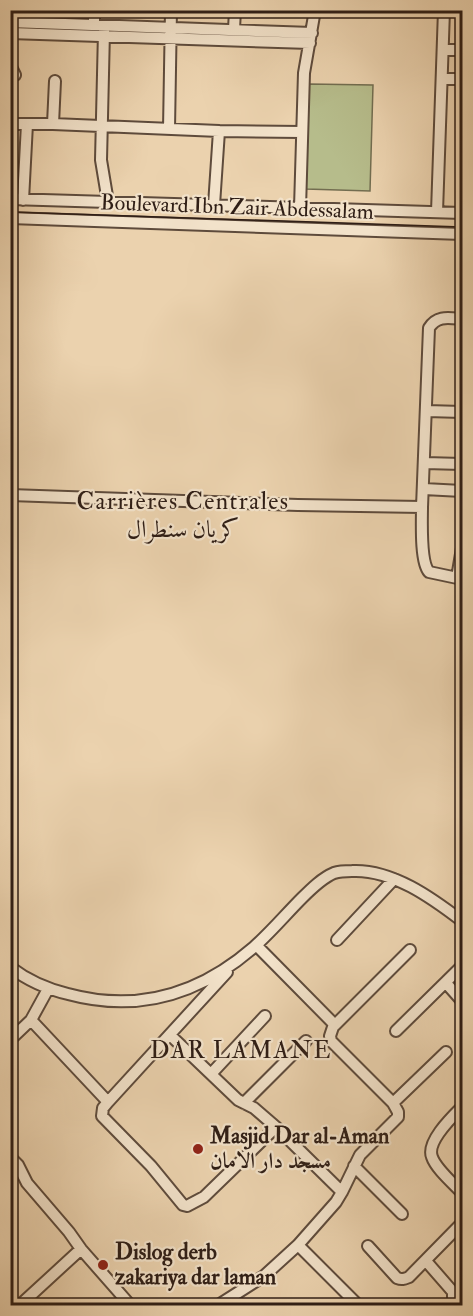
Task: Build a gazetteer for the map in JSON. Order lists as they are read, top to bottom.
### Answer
{
  "streets": {
    "street": ["Boulevard Ibn Zair Abdessalam"]
  },
  "districts": ["Carrières Centrales كريان سنطرال", "DAR LAMANE"],
  "places": ["Masjid Dar al-Aman مسجد دار الامان", "Dislog derb zakariya dar laman"]
}
